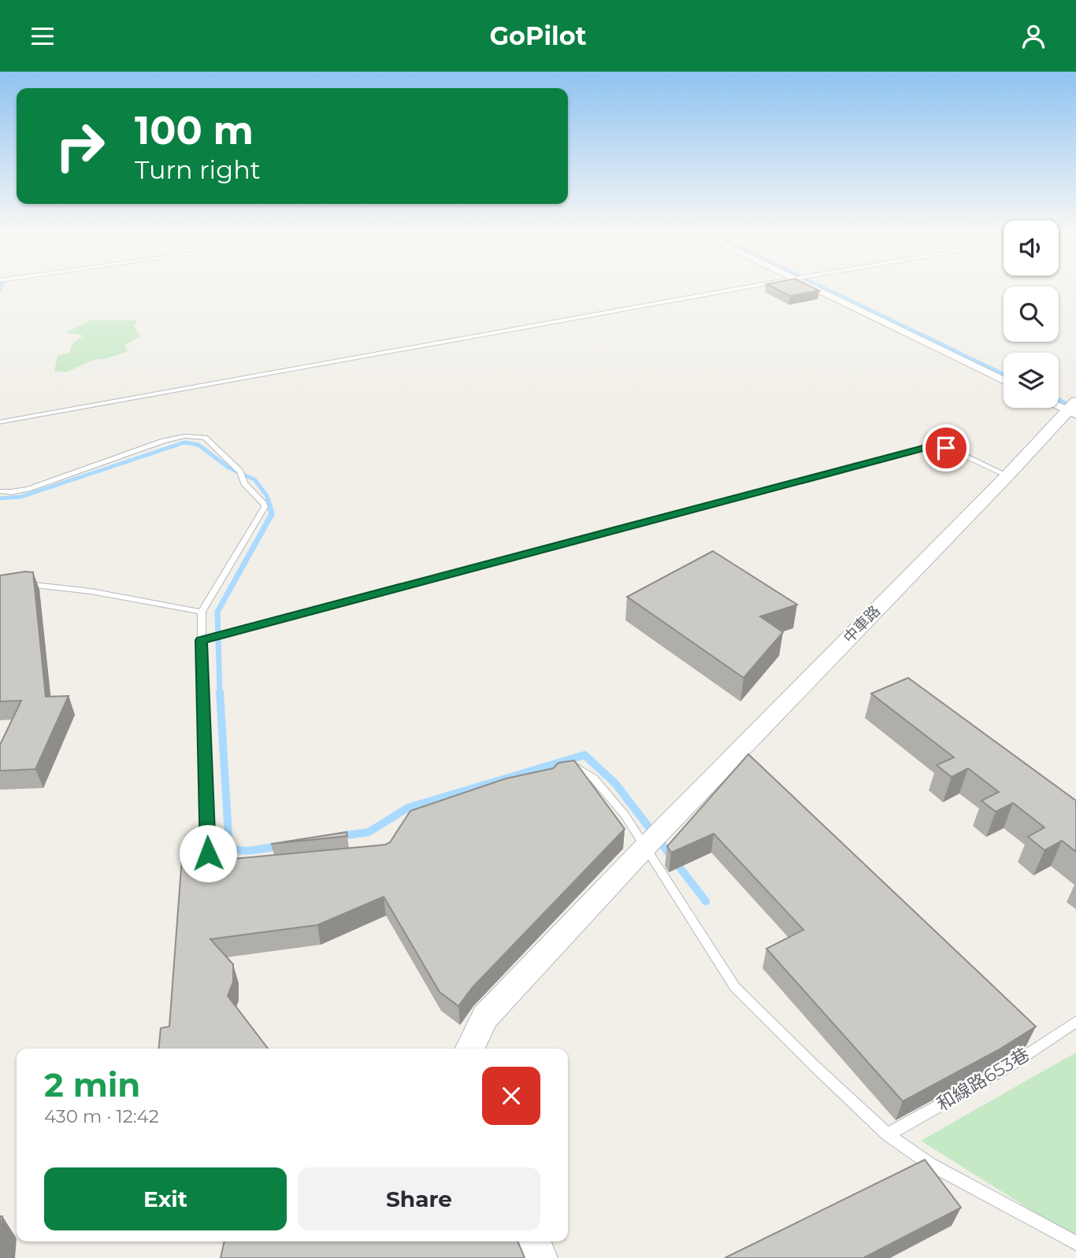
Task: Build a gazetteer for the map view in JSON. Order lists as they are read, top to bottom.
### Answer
{
  "streets": {
    "street": ["中車路"],
    "lane": ["和線路653巷"]
  },
  "page": {
    "header": "GoPilot",
    "turn": ["100 m", "Turn right"],
    "heading": ["2 min", "430 m · 12:42"],
    "buttons": ["Exit", "Share"]
  }
}
